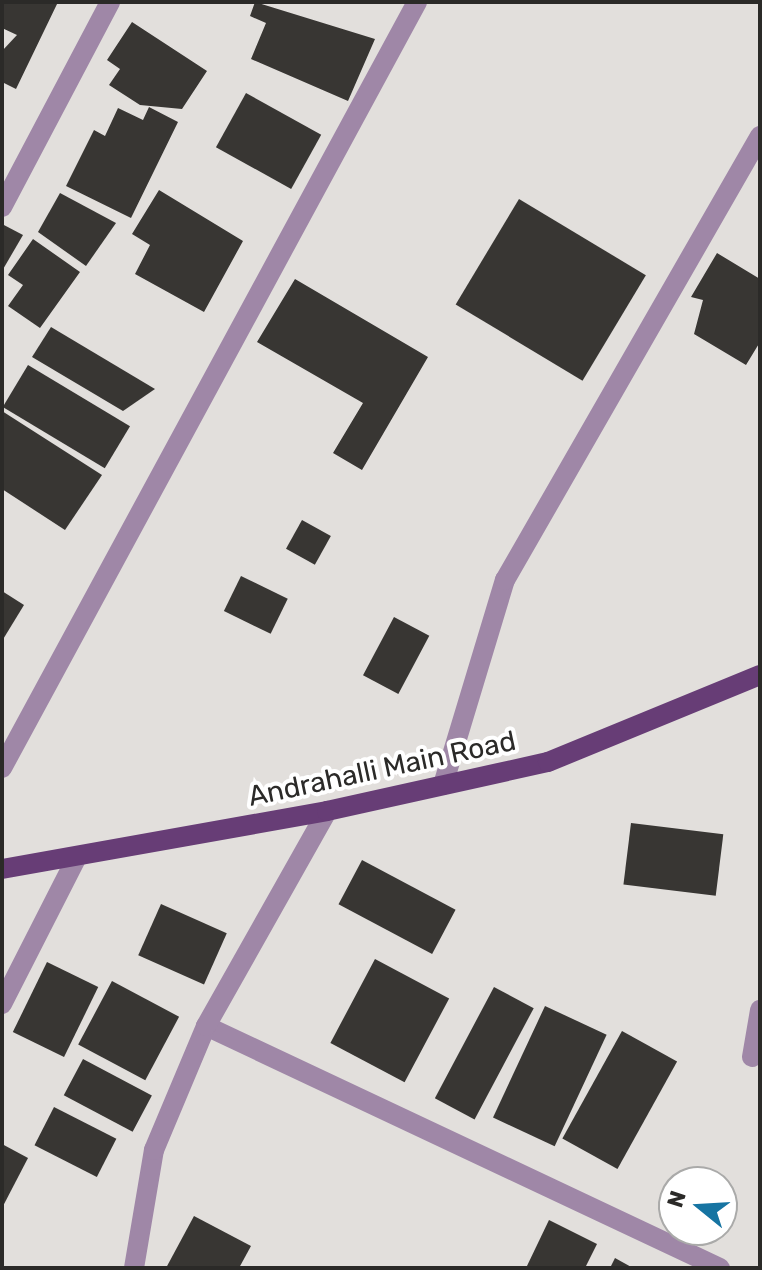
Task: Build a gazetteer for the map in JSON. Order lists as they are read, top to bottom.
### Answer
{
  "streets": {
    "main road": ["Andrahalli Main Road"]
  },
  "north": "left"
}
